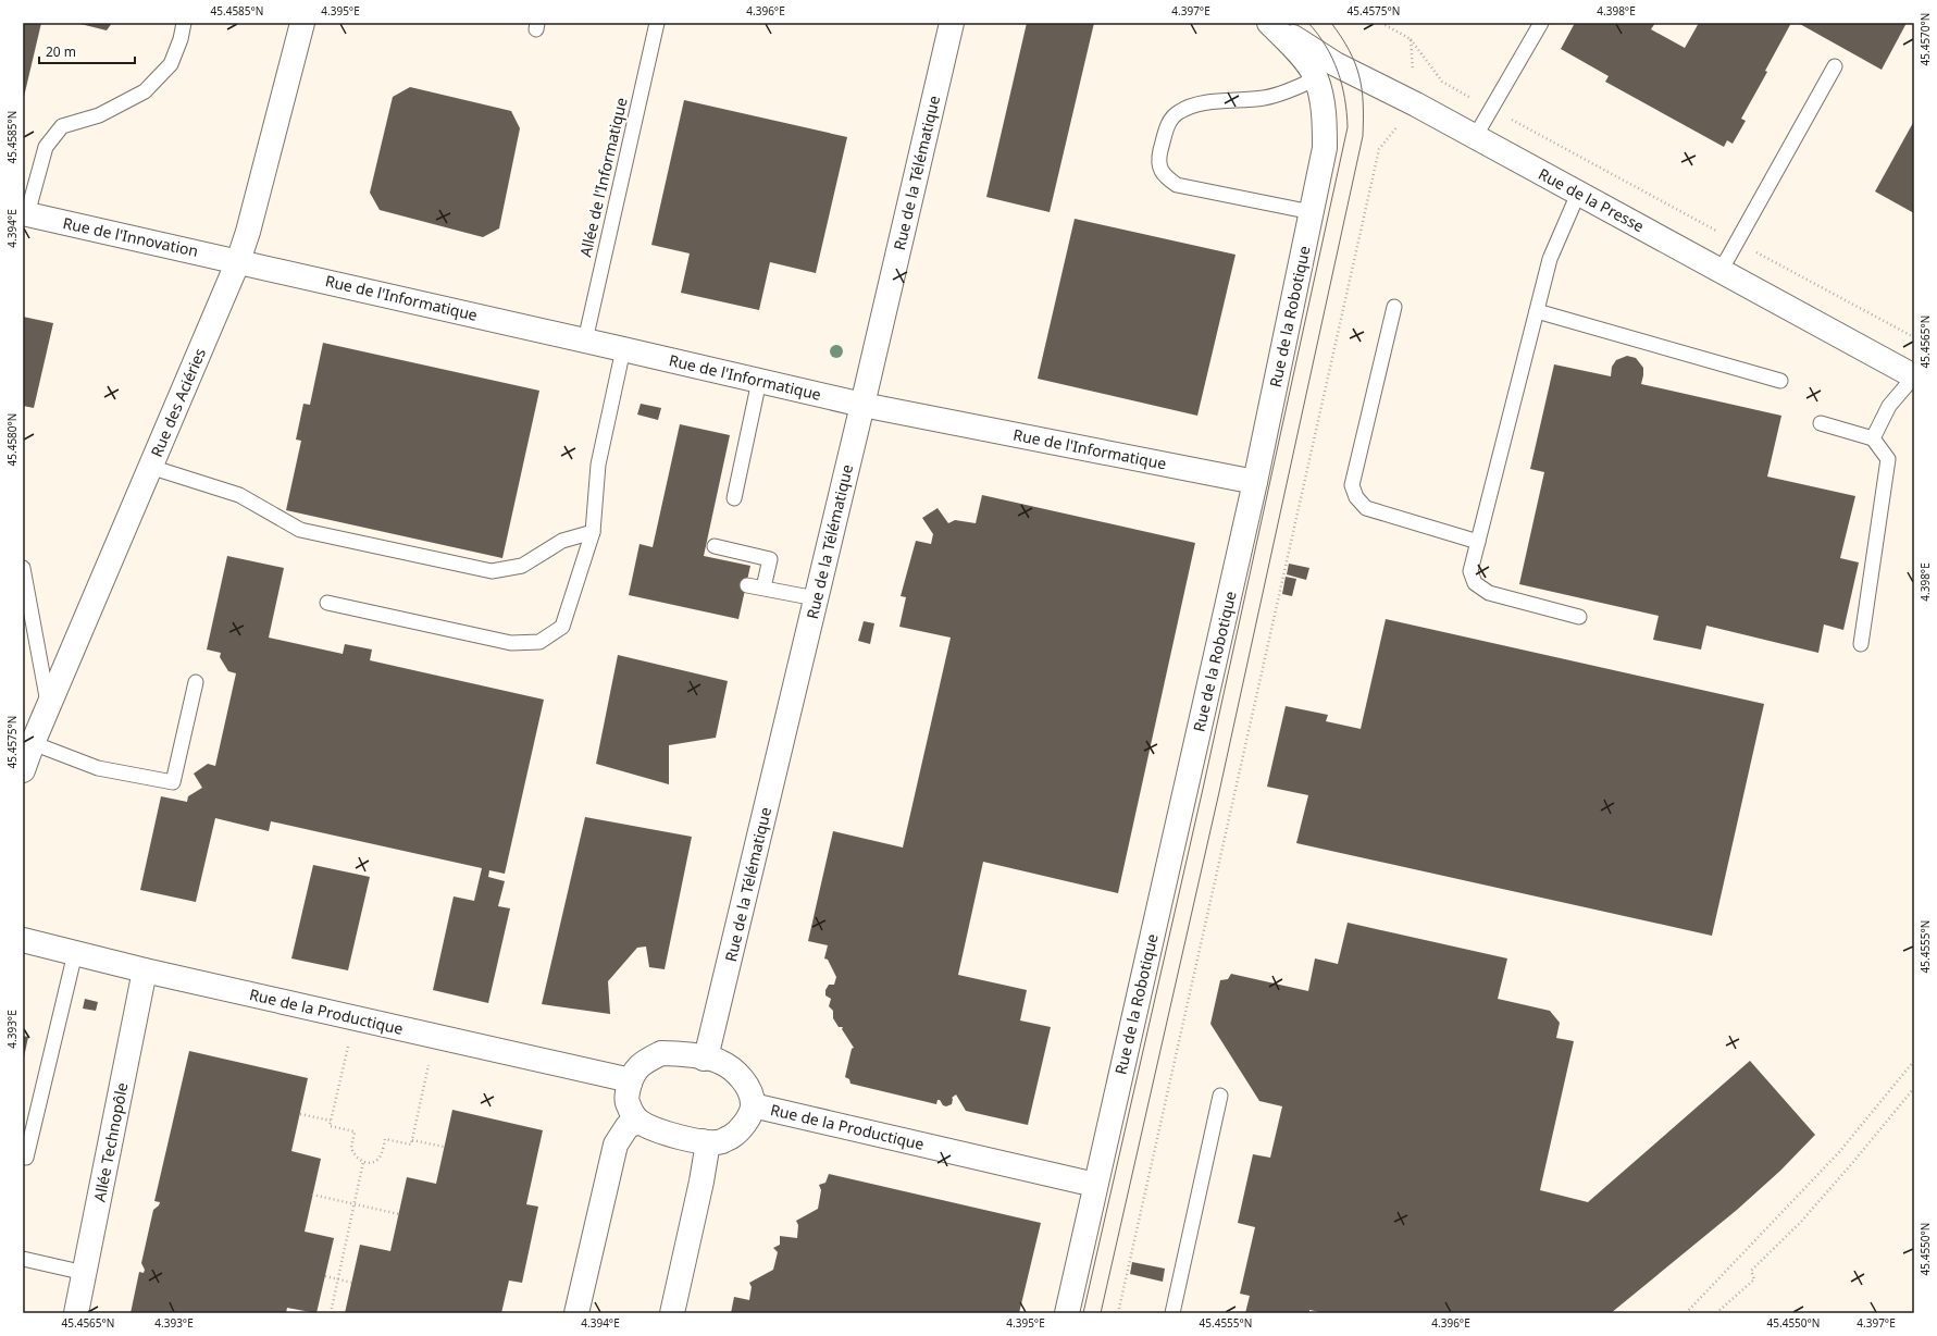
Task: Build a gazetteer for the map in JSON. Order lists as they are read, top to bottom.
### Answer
{
  "streets": {
    "street": [
      "Rue de la Télématique",
      "Rue de la Presse",
      "Rue de l'Innovation",
      "Rue de l'Informatique",
      "Rue de la Robotique",
      "Rue des Aciéries",
      "Rue de la Productique",
      "Allée Technopôle"
    ],
    "lane": ["Allée de l'Informatique"]
  },
  "crossings": [
    ["Rue de la Télématique", "Rue de l'Informatique"],
    ["Rue de la Télématique", "Rue de la Productique"],
    ["Allée de l'Informatique", "Rue de l'Informatique"],
    ["Rue de la Presse", "Rue de la Robotique"],
    ["Rue de l'Innovation", "Rue de l'Informatique"],
    ["Rue de l'Innovation", "Rue des Aciéries"],
    ["Rue de l'Informatique", "Rue de la Robotique"],
    ["Rue de l'Informatique", "Rue des Aciéries"],
    ["Rue de la Robotique", "Rue de la Productique"],
    ["Rue de la Productique", "Allée Technopôle"]
  ],
  "scale_bar": "20 m",
  "coordinates": [
    "45.4585°N",
    "4.395°E",
    "4.396°E",
    "4.397°E",
    "45.4575°N",
    "4.398°E",
    "45.4570°N",
    "4.394°E",
    "45.4565°N",
    "45.4580°N",
    "45.4555°N",
    "4.393°E",
    "45.4550°N"
  ]
}
